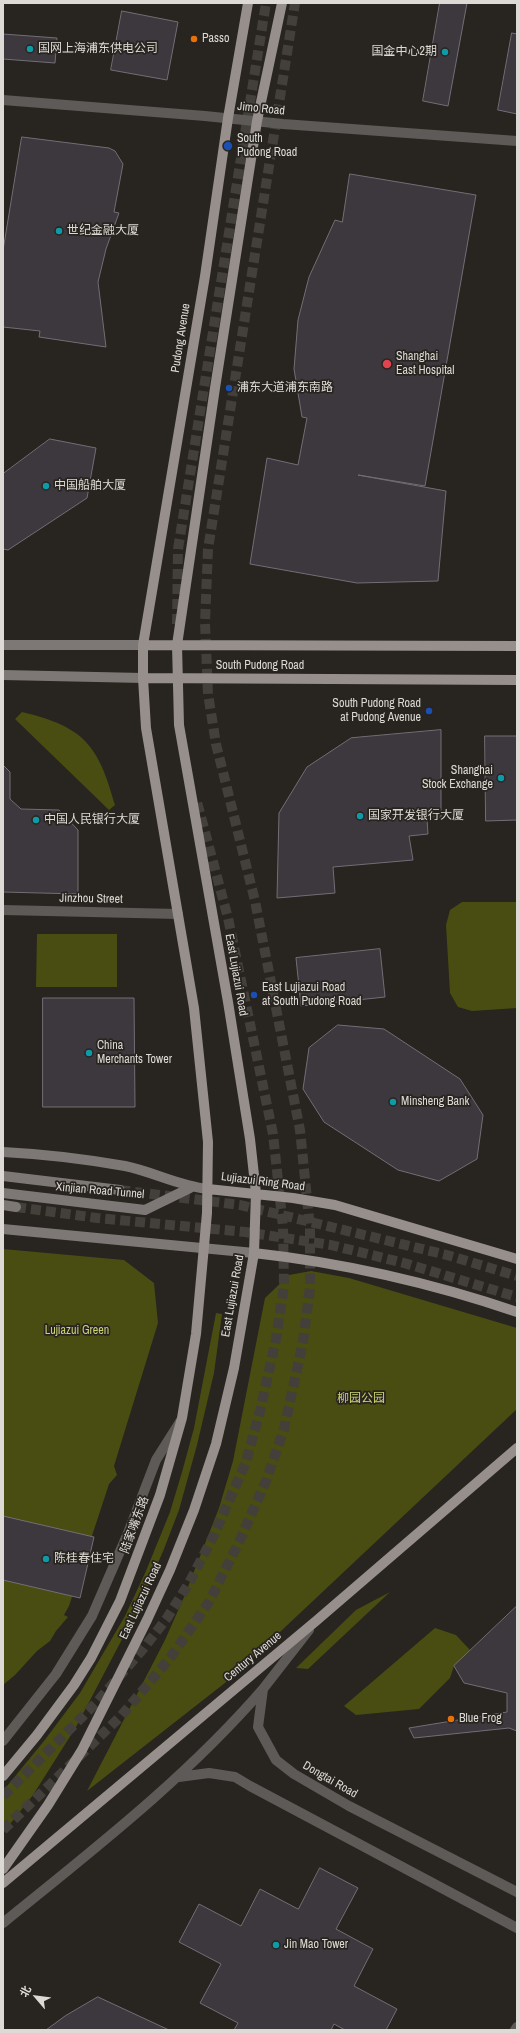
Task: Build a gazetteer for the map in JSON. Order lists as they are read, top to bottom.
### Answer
{
  "streets": {
    "main road": [
      "Pudong Avenue",
      "South Pudong Road",
      "East Lujiazui Road",
      "Lujiazui Ring Road",
      "Xinjian Road Tunnel",
      "陆家嘴东路",
      "Century Avenue"
    ],
    "street": ["Jimo Road", "Jinzhou Street", "Dongtai Road"]
  },
  "crossings": [
    ["Jimo Road", "Pudong Avenue"],
    ["Pudong Avenue", "South Pudong Road"],
    ["South Pudong Road", "East Lujiazui Road"],
    ["East Lujiazui Road", "Lujiazui Ring Road"],
    ["Lujiazui Ring Road", "Xinjian Road Tunnel"],
    ["Century Avenue", "Dongtai Road"]
  ],
  "parks": ["Lujiazui Green", "柳园公园"],
  "places": [
    "Passo",
    "国网上海浦东供电公司",
    "国金中心2期",
    "South Pudong Road",
    "世纪金融大厦",
    "Shanghai East Hospital",
    "浦东大道浦东南路",
    "中国船舶大厦",
    "South Pudong Road at Pudong Avenue",
    "Shanghai Stock Exchange",
    "国家开发银行大厦",
    "中国人民银行大厦",
    "East Lujiazui Road at South Pudong Road",
    "China Merchants Tower",
    "Minsheng Bank",
    "陈桂春住宅",
    "Blue Frog",
    "Jin Mao Tower"
  ],
  "north": "top left"
}
